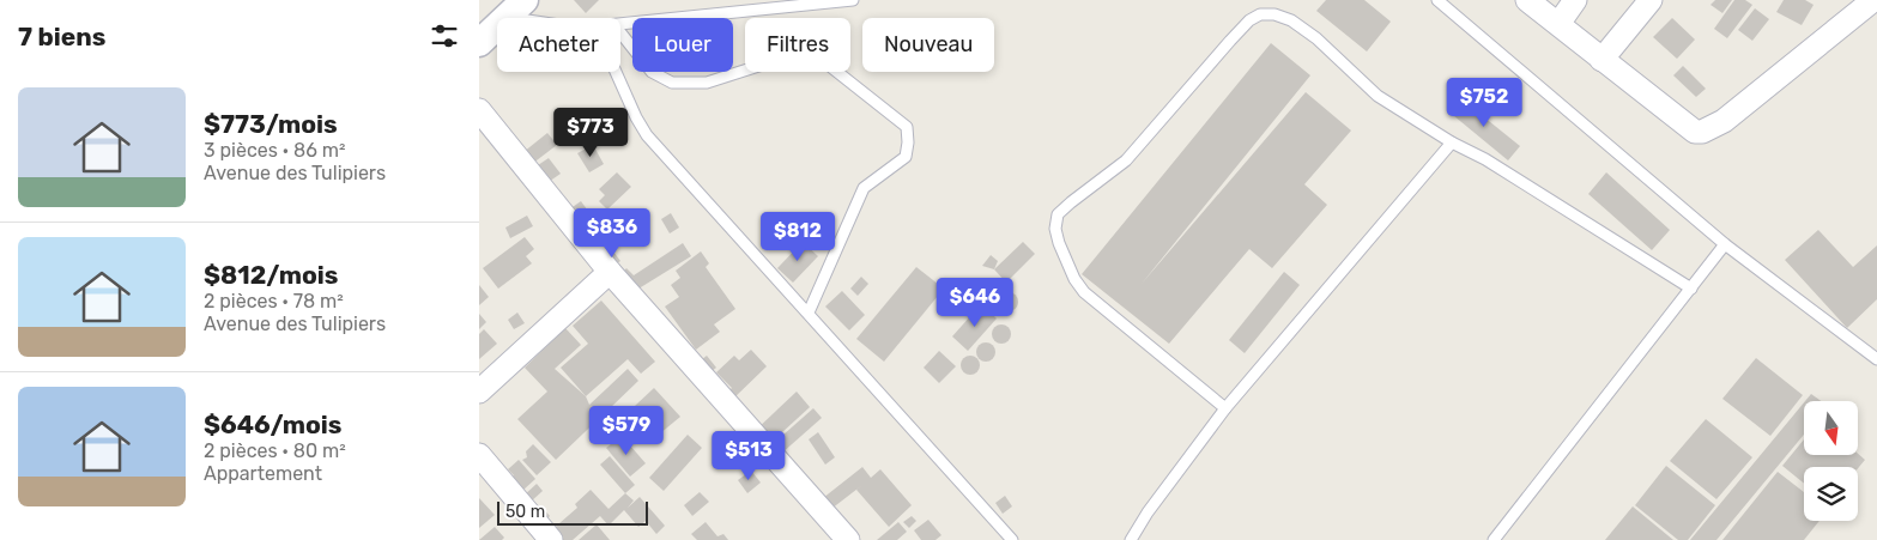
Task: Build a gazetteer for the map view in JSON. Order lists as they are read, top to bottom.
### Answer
{
  "scale_bar": "50 m",
  "north": "bottom",
  "page": {
    "heading": "7 biens",
    "chip": [
      "Acheter",
      "Louer",
      "Filtres",
      "Nouveau"
    ],
    "list": [
      {
        "name": "$773/mois",
        "note": "3 pièces · 86 m² · Avenue des Tulipiers"
      },
      {
        "name": "$812/mois",
        "note": "2 pièces · 78 m² · Avenue des Tulipiers"
      },
      {
        "name": "$646/mois",
        "note": "2 pièces · 80 m² · Appartement"
      }
    ],
    "price": [
      "$752",
      "$773",
      "$836",
      "$812",
      "$646",
      "$579",
      "$513"
    ],
    "scale": "50 m"
  }
}
